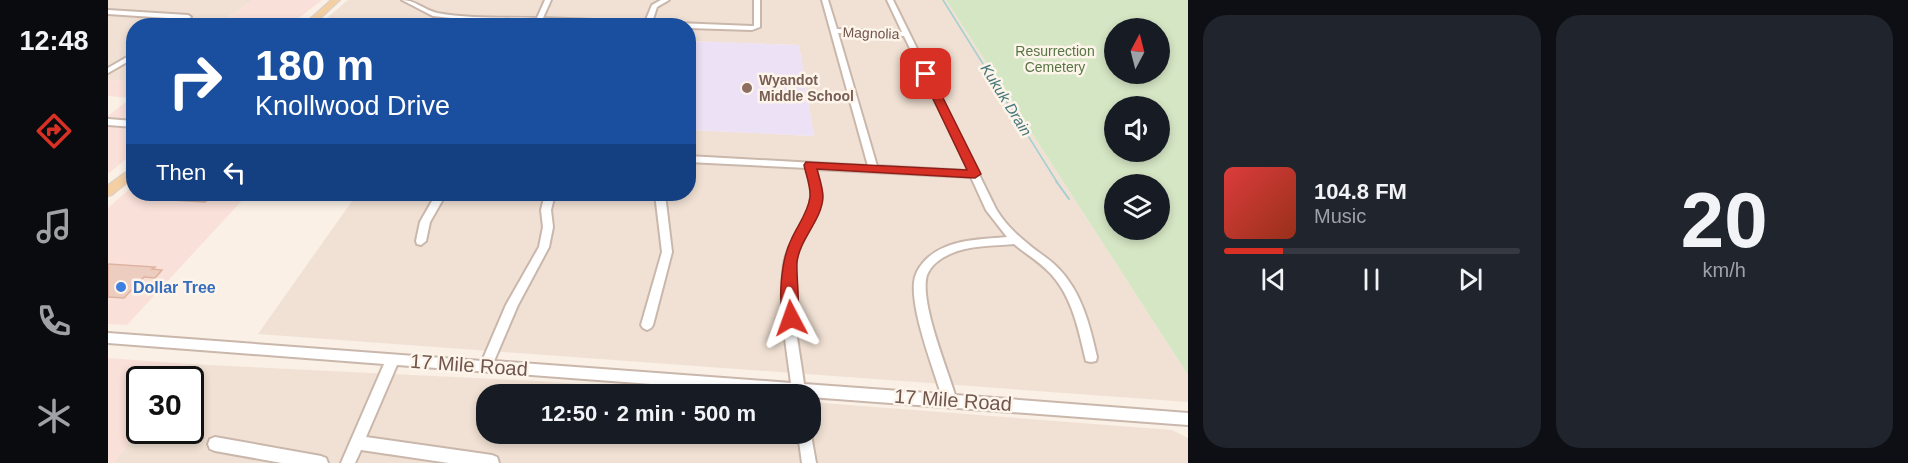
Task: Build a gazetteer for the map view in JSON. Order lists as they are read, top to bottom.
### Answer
{
  "streets": {
    "street": ["Magnolia", "17 Mile Road"]
  },
  "water": ["Kukuk Drain"],
  "parks": ["Resurrection Cemetery"],
  "places": ["Wyandot Middle School", "Dollar Tree"],
  "north": "top",
  "page": {
    "tabs": "12:48",
    "tile": ["20", "km/h"],
    "turn": ["180 m", "Knollwood Drive"],
    "then": "Then",
    "song": ["104.8 FM", "Music"],
    "limit": "30",
    "trip": "12:50 · 2 min · 500 m"
  }
}
